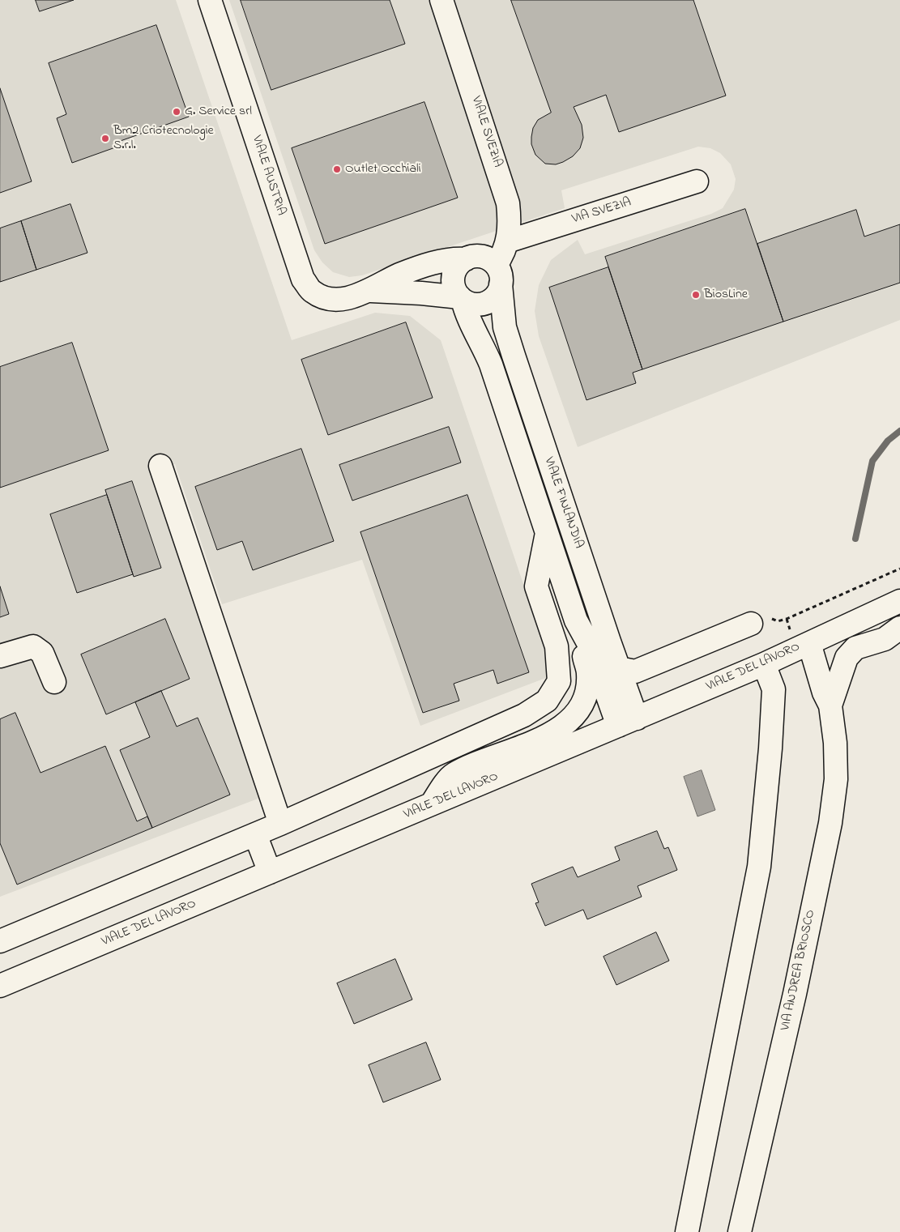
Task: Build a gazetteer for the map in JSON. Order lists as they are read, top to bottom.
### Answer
{
  "streets": {
    "street": [
      "VIALE SVEZIA",
      "VIALE AUSTRIA",
      "VIA SVEZIA",
      "VIALE FINLANDIA",
      "VIALE DEL LAVORO",
      "VIA ANDREA BRIOSCO"
    ]
  },
  "crossings": [
    ["VIALE SVEZIA", "VIALE AUSTRIA"],
    ["VIALE SVEZIA", "VIA SVEZIA"],
    ["VIALE SVEZIA", "VIALE FINLANDIA"],
    ["VIALE AUSTRIA", "VIALE FINLANDIA"],
    ["VIALE FINLANDIA", "VIALE DEL LAVORO"],
    ["VIALE DEL LAVORO", "VIA ANDREA BRIOSCO"]
  ],
  "places": [
    "G. Service srl",
    "Bm2 Criotecnologie S.r.l.",
    "Outlet Occhiali",
    "BiosLine"
  ]
}
